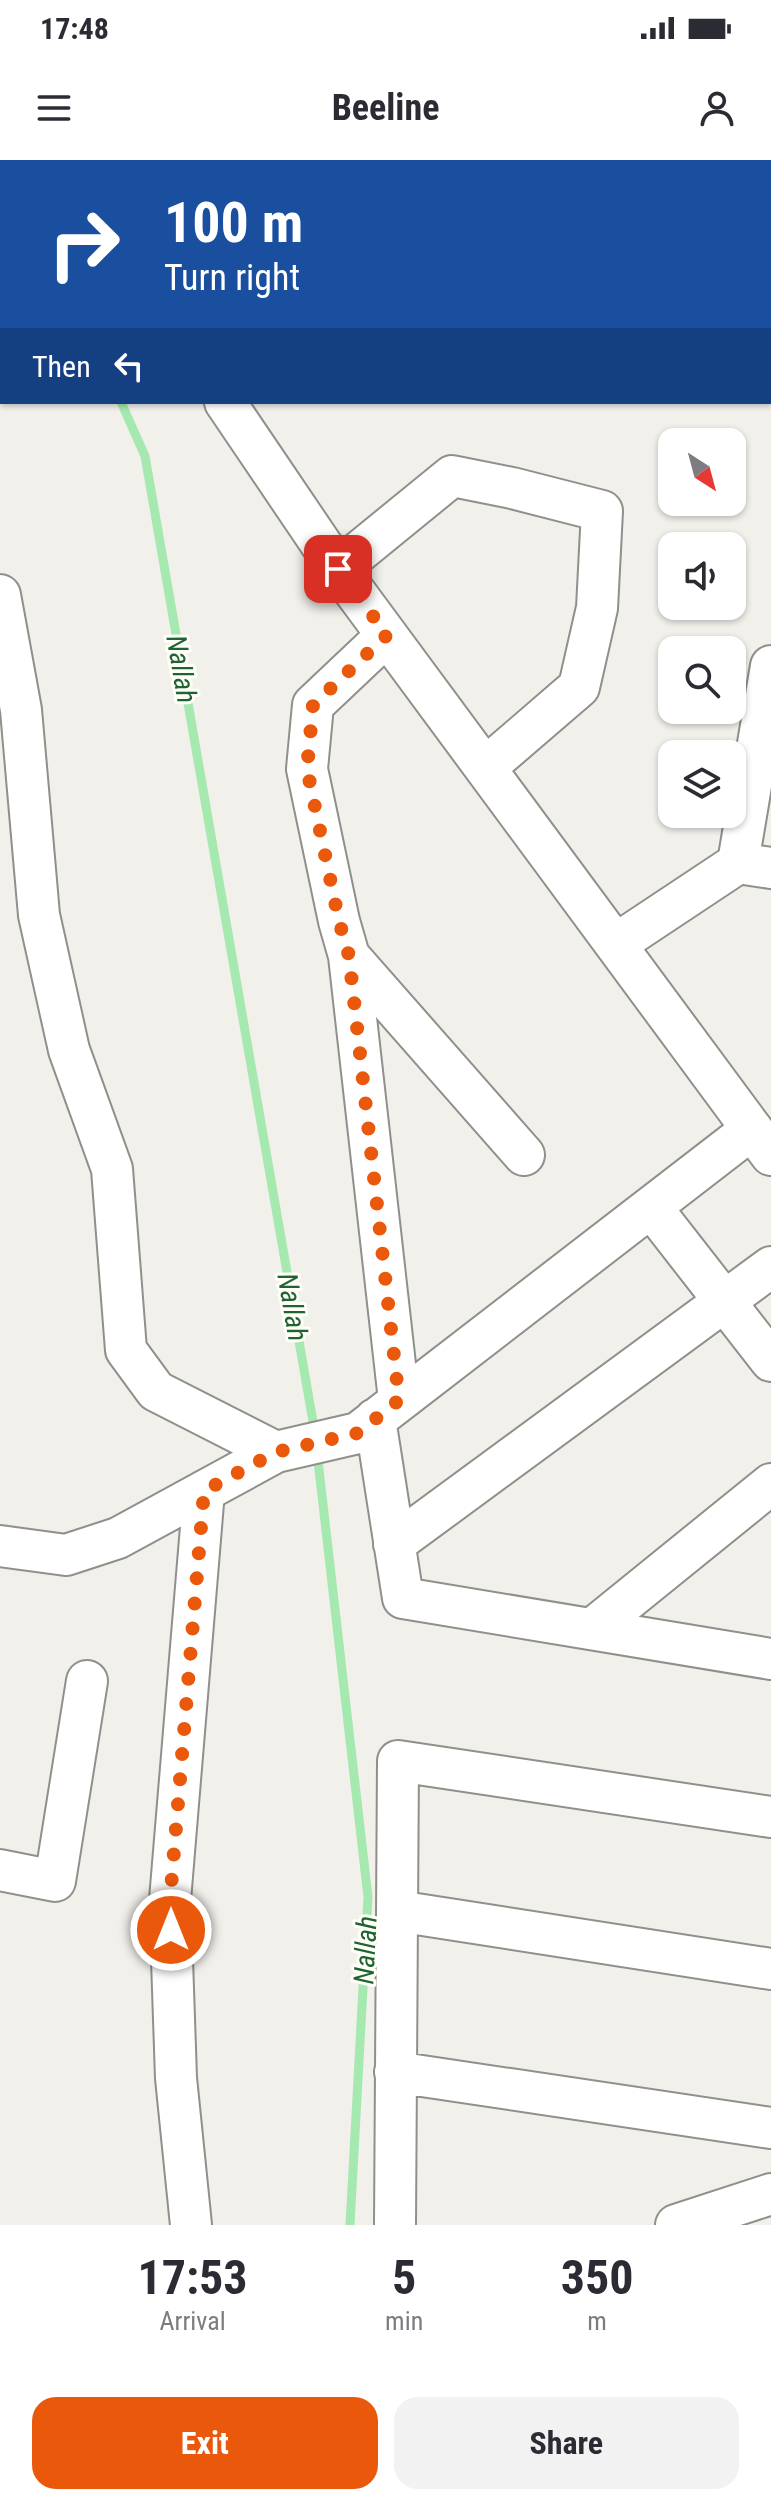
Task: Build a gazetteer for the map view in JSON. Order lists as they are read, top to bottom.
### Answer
{
  "water": ["Nallah"],
  "north": "bottom right",
  "page": {
    "status": "17:48",
    "header": "Beeline",
    "turn": ["100 m", "Turn right"],
    "then": "Then",
    "eta": [
      "17:53",
      "Arrival",
      "5",
      "min",
      "350",
      "m"
    ],
    "buttons": ["Exit", "Share"]
  }
}
